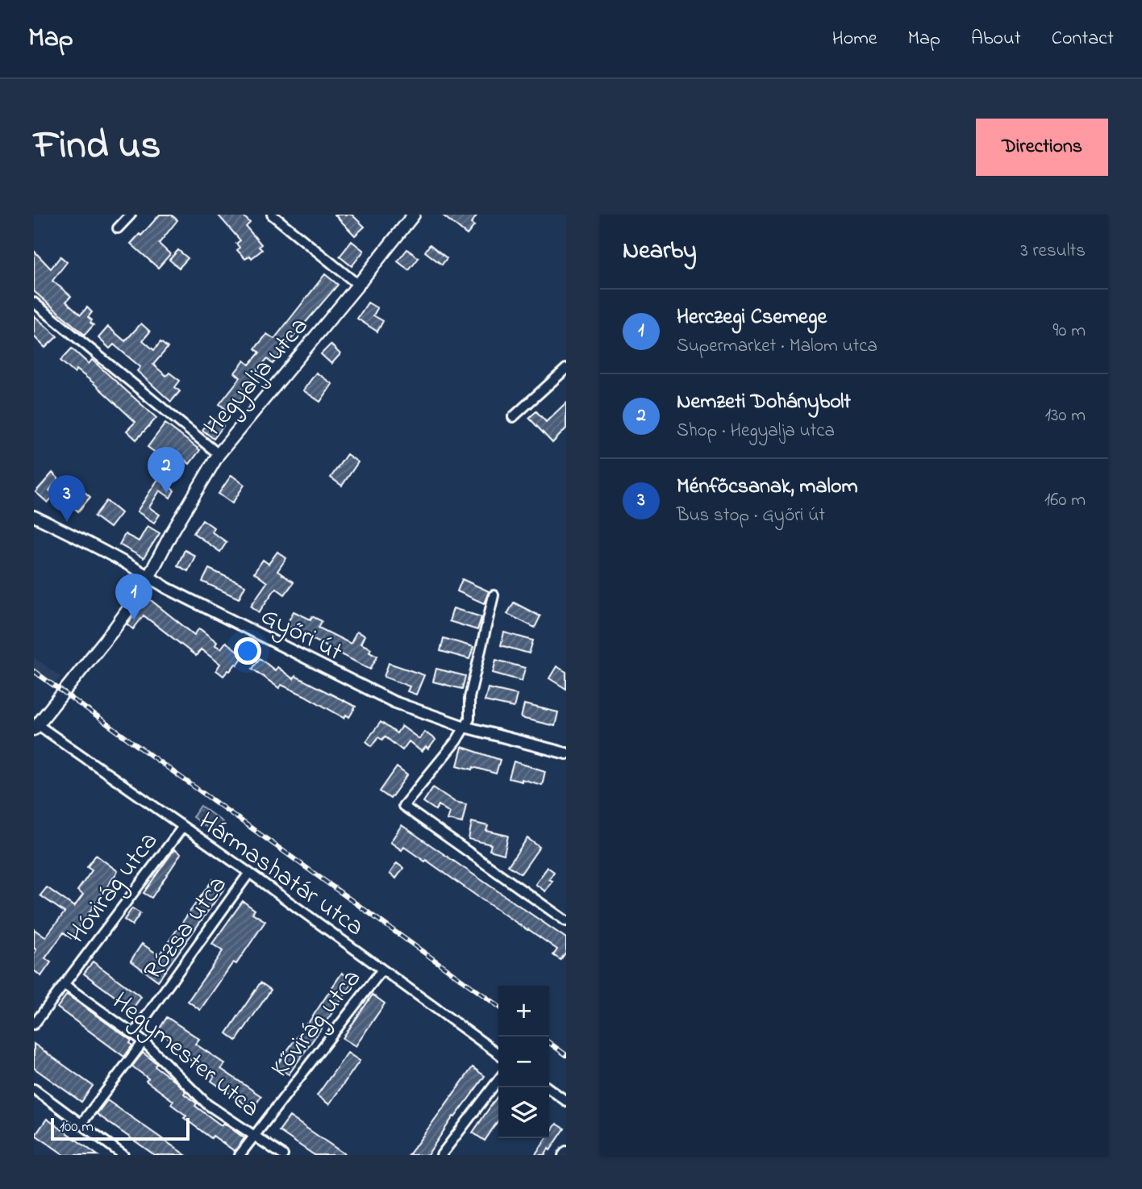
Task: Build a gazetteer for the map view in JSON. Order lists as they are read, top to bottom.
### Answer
{
  "streets": {
    "main road": ["Hegyalja utca"],
    "street": [
      "Győri út",
      "Hármashatár utca",
      "Hóvirág utca",
      "Rózsa utca",
      "Kővirág utca",
      "Hegymester utca"
    ]
  },
  "crossings": [
    ["Hegyalja utca", "Győri út"],
    ["Hegyalja utca", "Hármashatár utca"],
    ["Hármashatár utca", "Hóvirág utca"],
    ["Hármashatár utca", "Rózsa utca"],
    ["Hármashatár utca", "Kővirág utca"],
    ["Hóvirág utca", "Hegymester utca"],
    ["Rózsa utca", "Hegymester utca"],
    ["Kővirág utca", "Hegymester utca"]
  ],
  "scale_bar": "100 m",
  "page": {
    "header": "Map",
    "nav": [
      "Home",
      "Map",
      "About",
      "Contact"
    ],
    "title": "Find us",
    "buttons": "Directions",
    "heading": ["Nearby", "3 results"],
    "list": [
      {
        "mark": "1",
        "name": "Herczegi Csemege",
        "note": "Supermarket · Malom utca",
        "value": "90 m"
      },
      {
        "mark": "2",
        "name": "Nemzeti Dohánybolt",
        "note": "Shop · Hegyalja utca",
        "value": "130 m"
      },
      {
        "mark": "3",
        "name": "Ménfőcsanak, malom",
        "note": "Bus stop · Győri út",
        "value": "160 m"
      }
    ],
    "pins": ["2", "3", "1"],
    "map_buttons": ["+", "−"],
    "scale": "100 m"
  }
}
